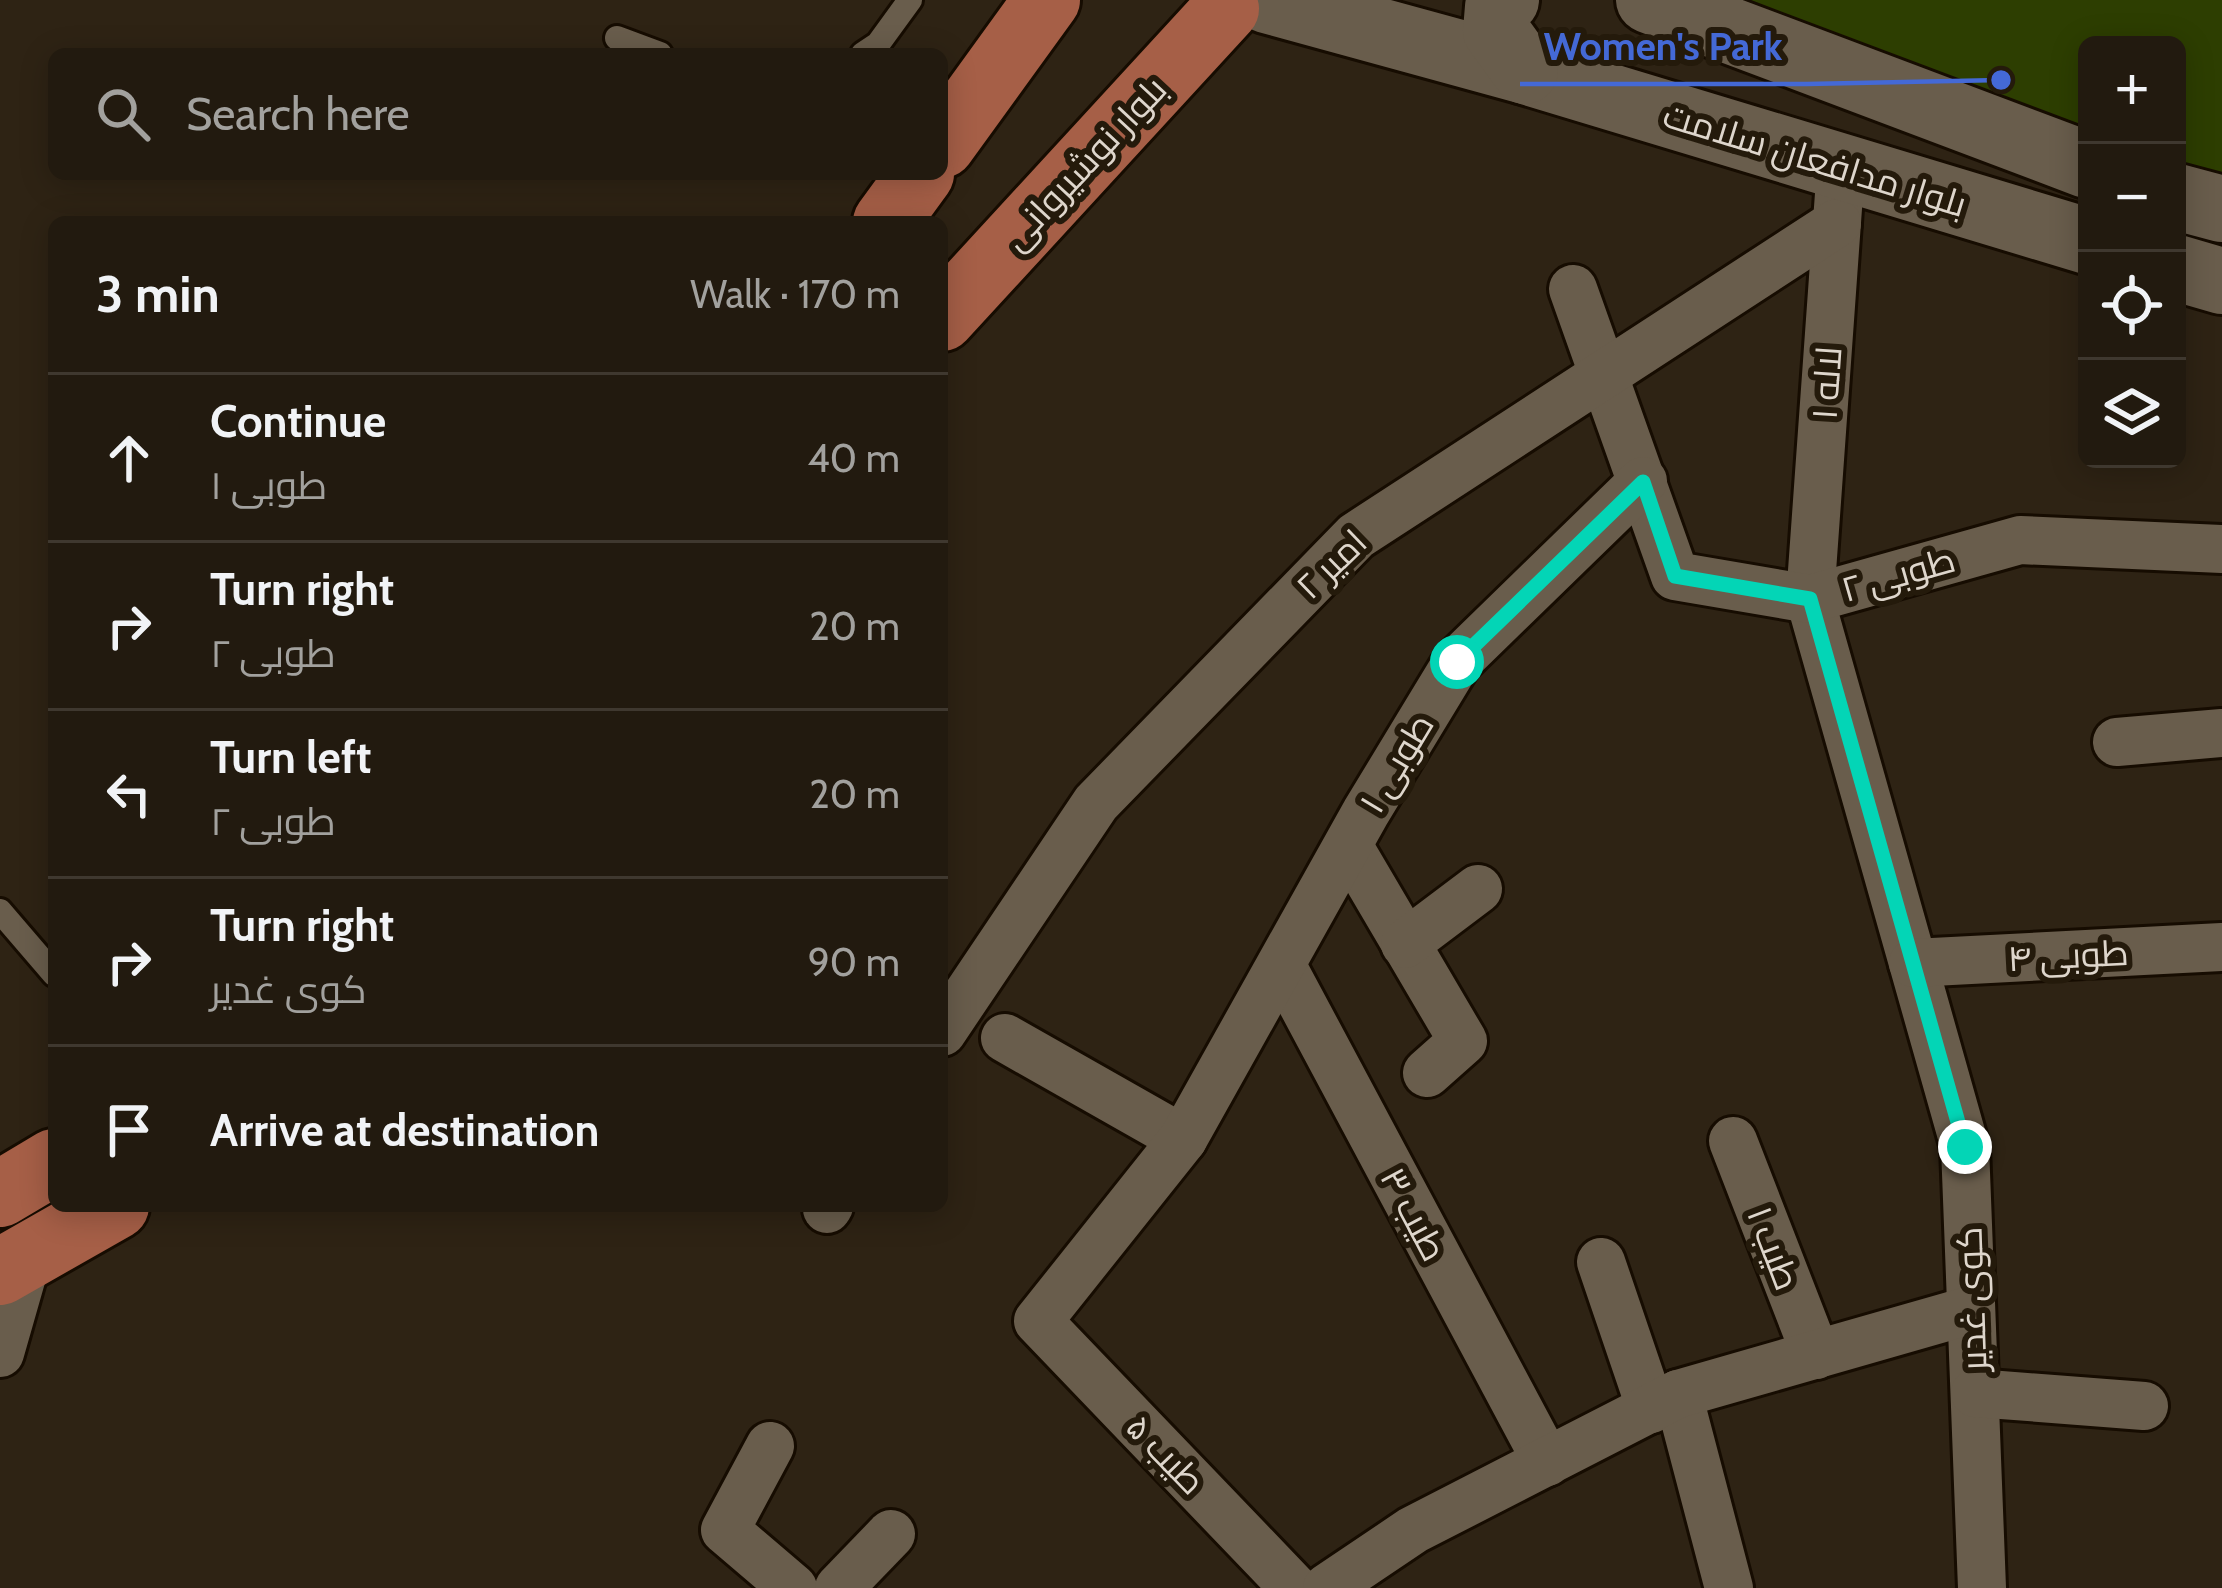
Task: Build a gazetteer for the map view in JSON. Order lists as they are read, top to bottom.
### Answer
{
  "streets": {
    "main road": ["بلوار مدافعان سلامت", "بلوار نوشیروانی"],
    "street": [
      "لاله ۱",
      "امیر ۲",
      "طوبی ۲",
      "طوبی ۱",
      "طوبی ۴",
      "طیب ۳",
      "طیب ۱",
      "کوی غدیر",
      "طیب ۵"
    ]
  },
  "crossings": [
    ["بلوار مدافعان سلامت", "بلوار نوشیروانی"],
    ["بلوار مدافعان سلامت", "لاله ۱"],
    ["بلوار مدافعان سلامت", "امیر ۲"],
    ["لاله ۱", "امیر ۲"],
    ["لاله ۱", "طوبی ۲"],
    ["لاله ۱", "کوی غدیر"],
    ["طوبی ۲", "طوبی ۱"],
    ["طوبی ۲", "کوی غدیر"],
    ["طوبی ۱", "طیب ۳"],
    ["طوبی ۱", "طیب ۵"],
    ["طوبی ۴", "کوی غدیر"]
  ],
  "places": ["Women's Park"],
  "page": {
    "map_buttons": ["+", "−"],
    "search": "Search here",
    "heading": ["3 min", "Walk · 170 m"],
    "list": [
      ["Continue", "طوبی ۱", "40 m"],
      ["Turn right", "طوبی ۲", "20 m"],
      ["Turn left", "طوبی ۲", "20 m"],
      ["Turn right", "کوی غدیر", "90 m"],
      "Arrive at destination"
    ]
  }
}
